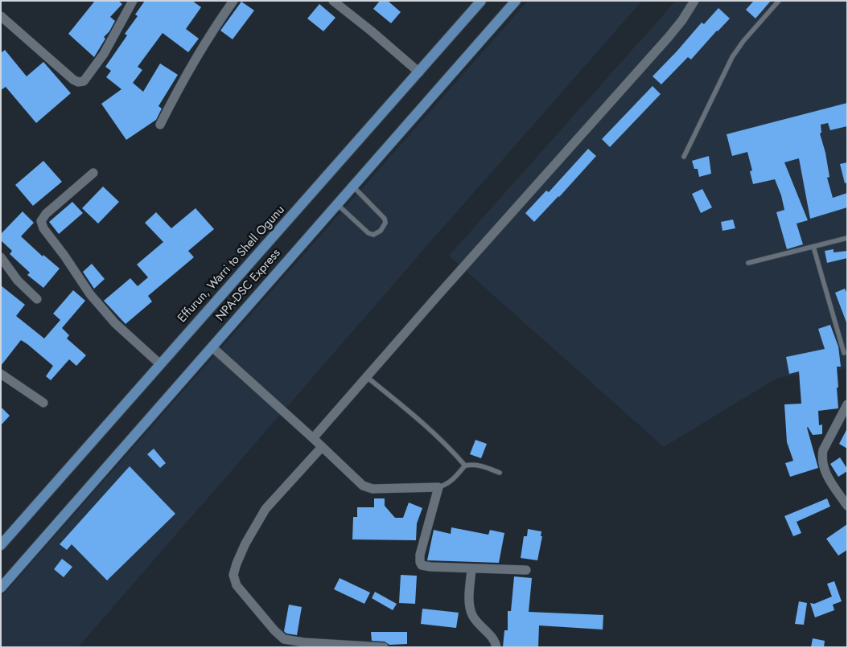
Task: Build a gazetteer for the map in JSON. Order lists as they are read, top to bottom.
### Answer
{
  "streets": {
    "main road": ["Effurun, Warri to Shell Ogunu", "NPA-DSC Express"]
  }
}
